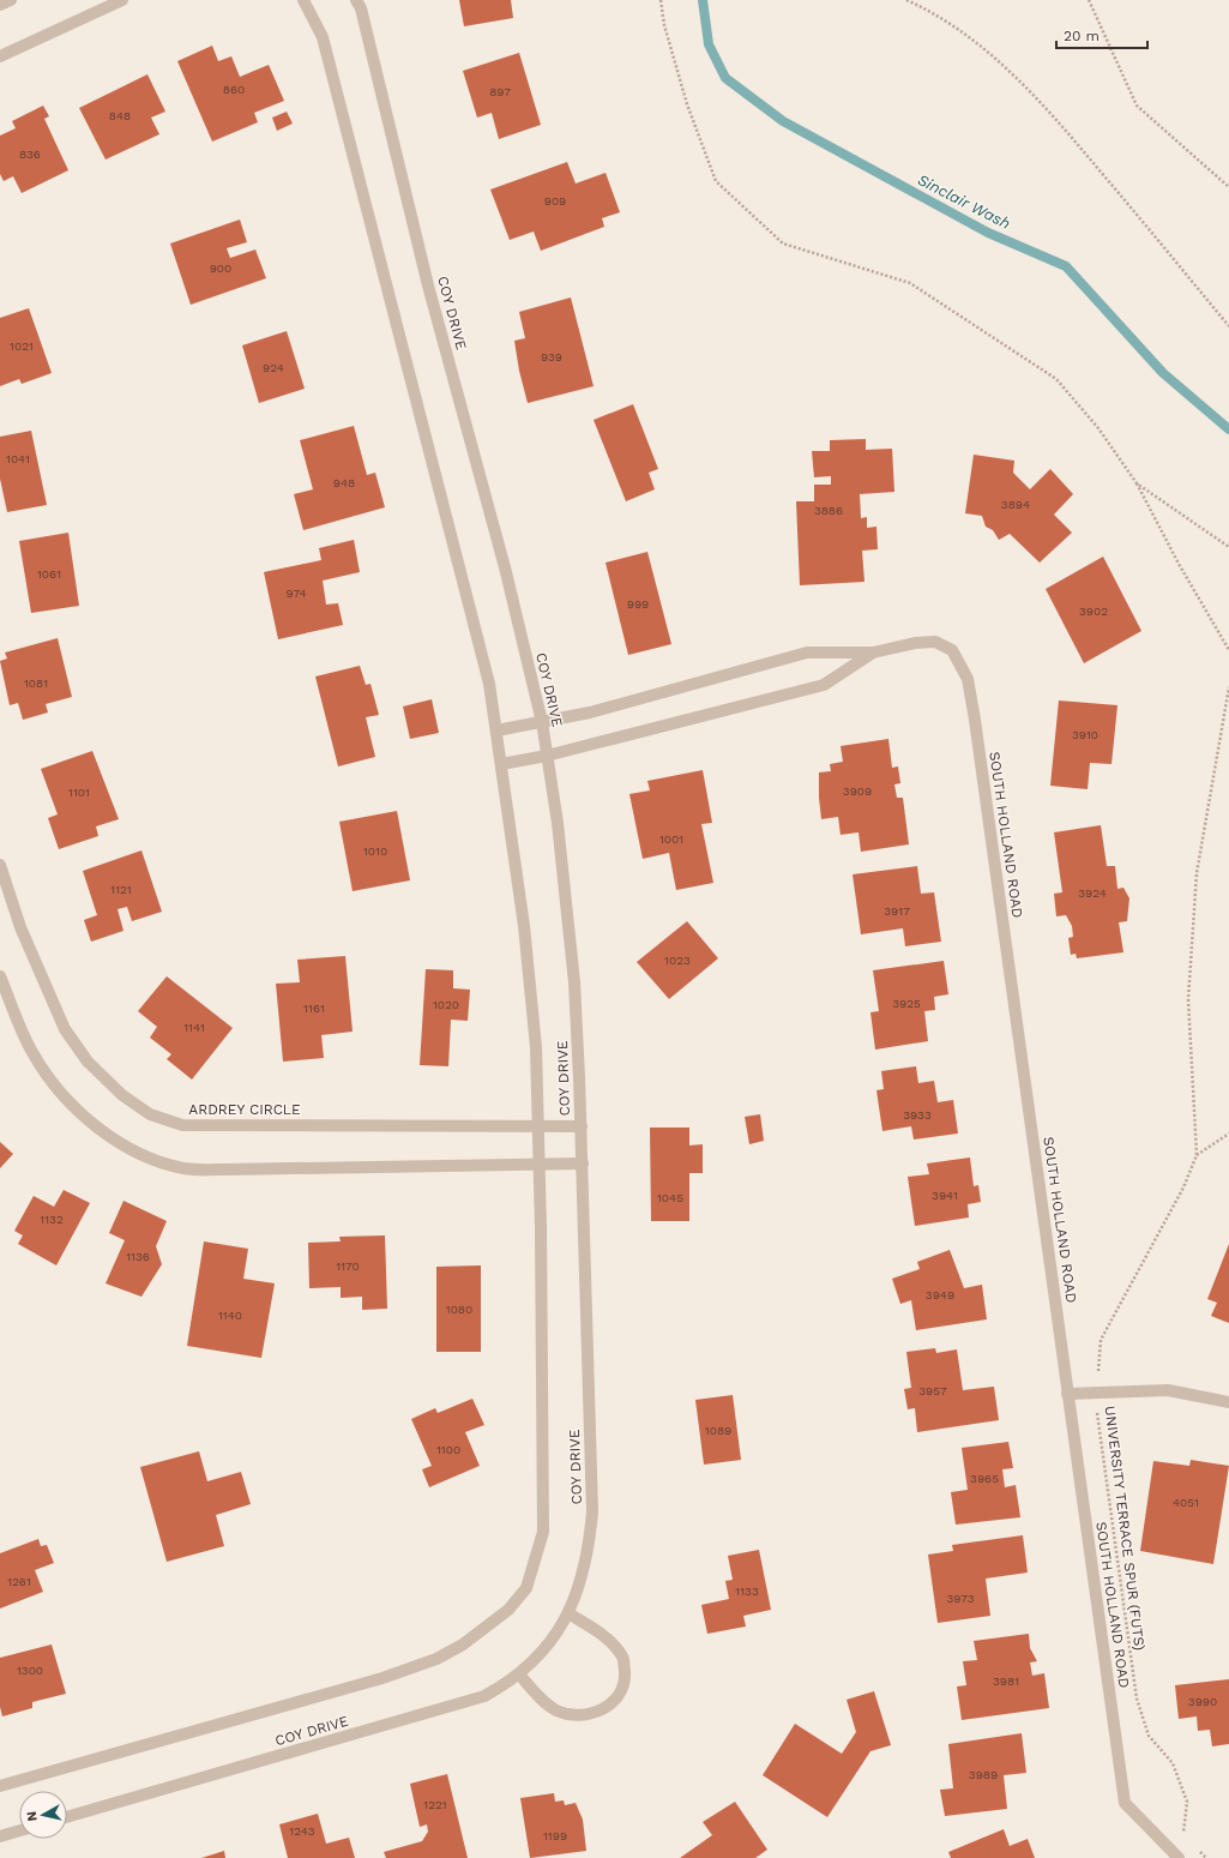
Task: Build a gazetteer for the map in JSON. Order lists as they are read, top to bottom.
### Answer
{
  "streets": {
    "street": ["COY DRIVE", "SOUTH HOLLAND ROAD", "ARDREY CIRCLE"],
    "path": ["UNIVERSITY TERRACE SPUR (FUTS)"]
  },
  "crossings": [
    ["COY DRIVE", "SOUTH HOLLAND ROAD"],
    ["COY DRIVE", "ARDREY CIRCLE"]
  ],
  "water": ["Sinclair Wash"],
  "house_numbers": [
    "860",
    "897",
    "848",
    "836",
    "909",
    "900",
    "1021",
    "939",
    "924",
    "1041",
    "948",
    "3894",
    "3886",
    "1061",
    "974",
    "999",
    "3902",
    "1081",
    "3910",
    "3909",
    "1101",
    "1001",
    "1010",
    "1121",
    "3924",
    "3917",
    "1023",
    "3925",
    "1020",
    "1161",
    "1141",
    "3933",
    "3941",
    "1045",
    "1132",
    "1136",
    "1170",
    "3949",
    "1080",
    "1140",
    "3957",
    "1089",
    "1100",
    "3965",
    "4051",
    "1261",
    "1133",
    "3973",
    "1300",
    "3981",
    "3990",
    "3989",
    "1221",
    "1243",
    "1199"
  ],
  "scale_bar": "20 m",
  "north": "left"
}
